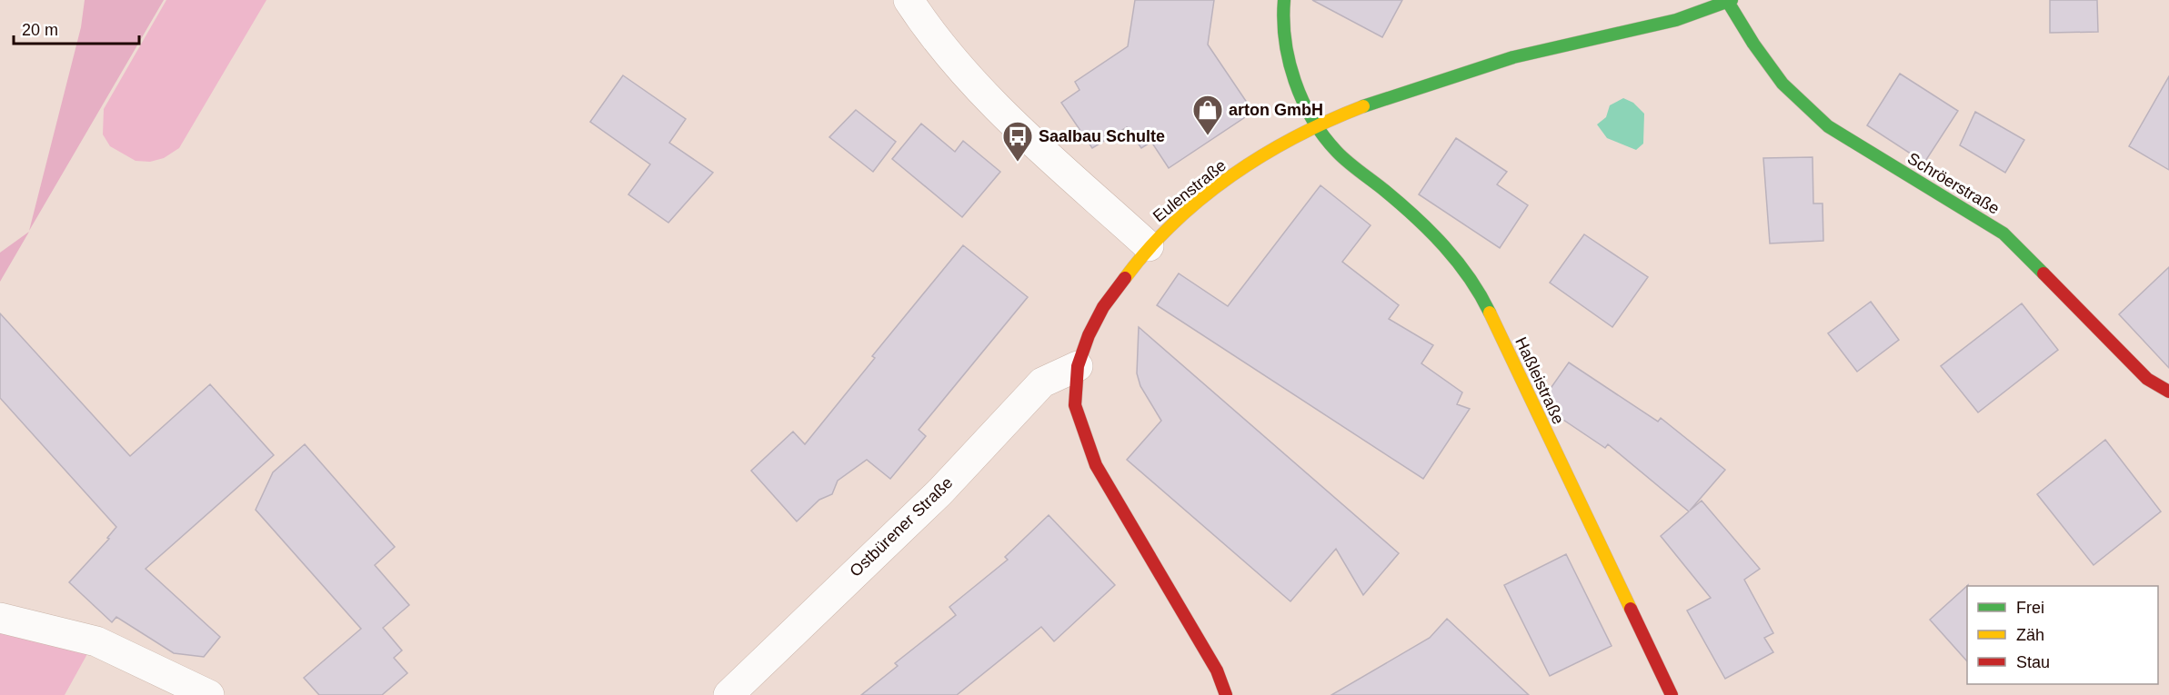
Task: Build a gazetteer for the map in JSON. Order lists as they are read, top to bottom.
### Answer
{
  "streets": {
    "street": [
      "Schröerstraße",
      "Eulenstraße",
      "Haßleistraße",
      "Ostbürener Straße"
    ]
  },
  "crossings": [
    ["Schröerstraße", "Eulenstraße"],
    ["Eulenstraße", "Haßleistraße"],
    ["Eulenstraße", "Ostbürener Straße"]
  ],
  "places": {
    "shop": ["arton GmbH"],
    "bus stop": ["Saalbau Schulte"]
  },
  "legend": ["Frei", "Zäh", "Stau"],
  "scale_bar": "20 m"
}
